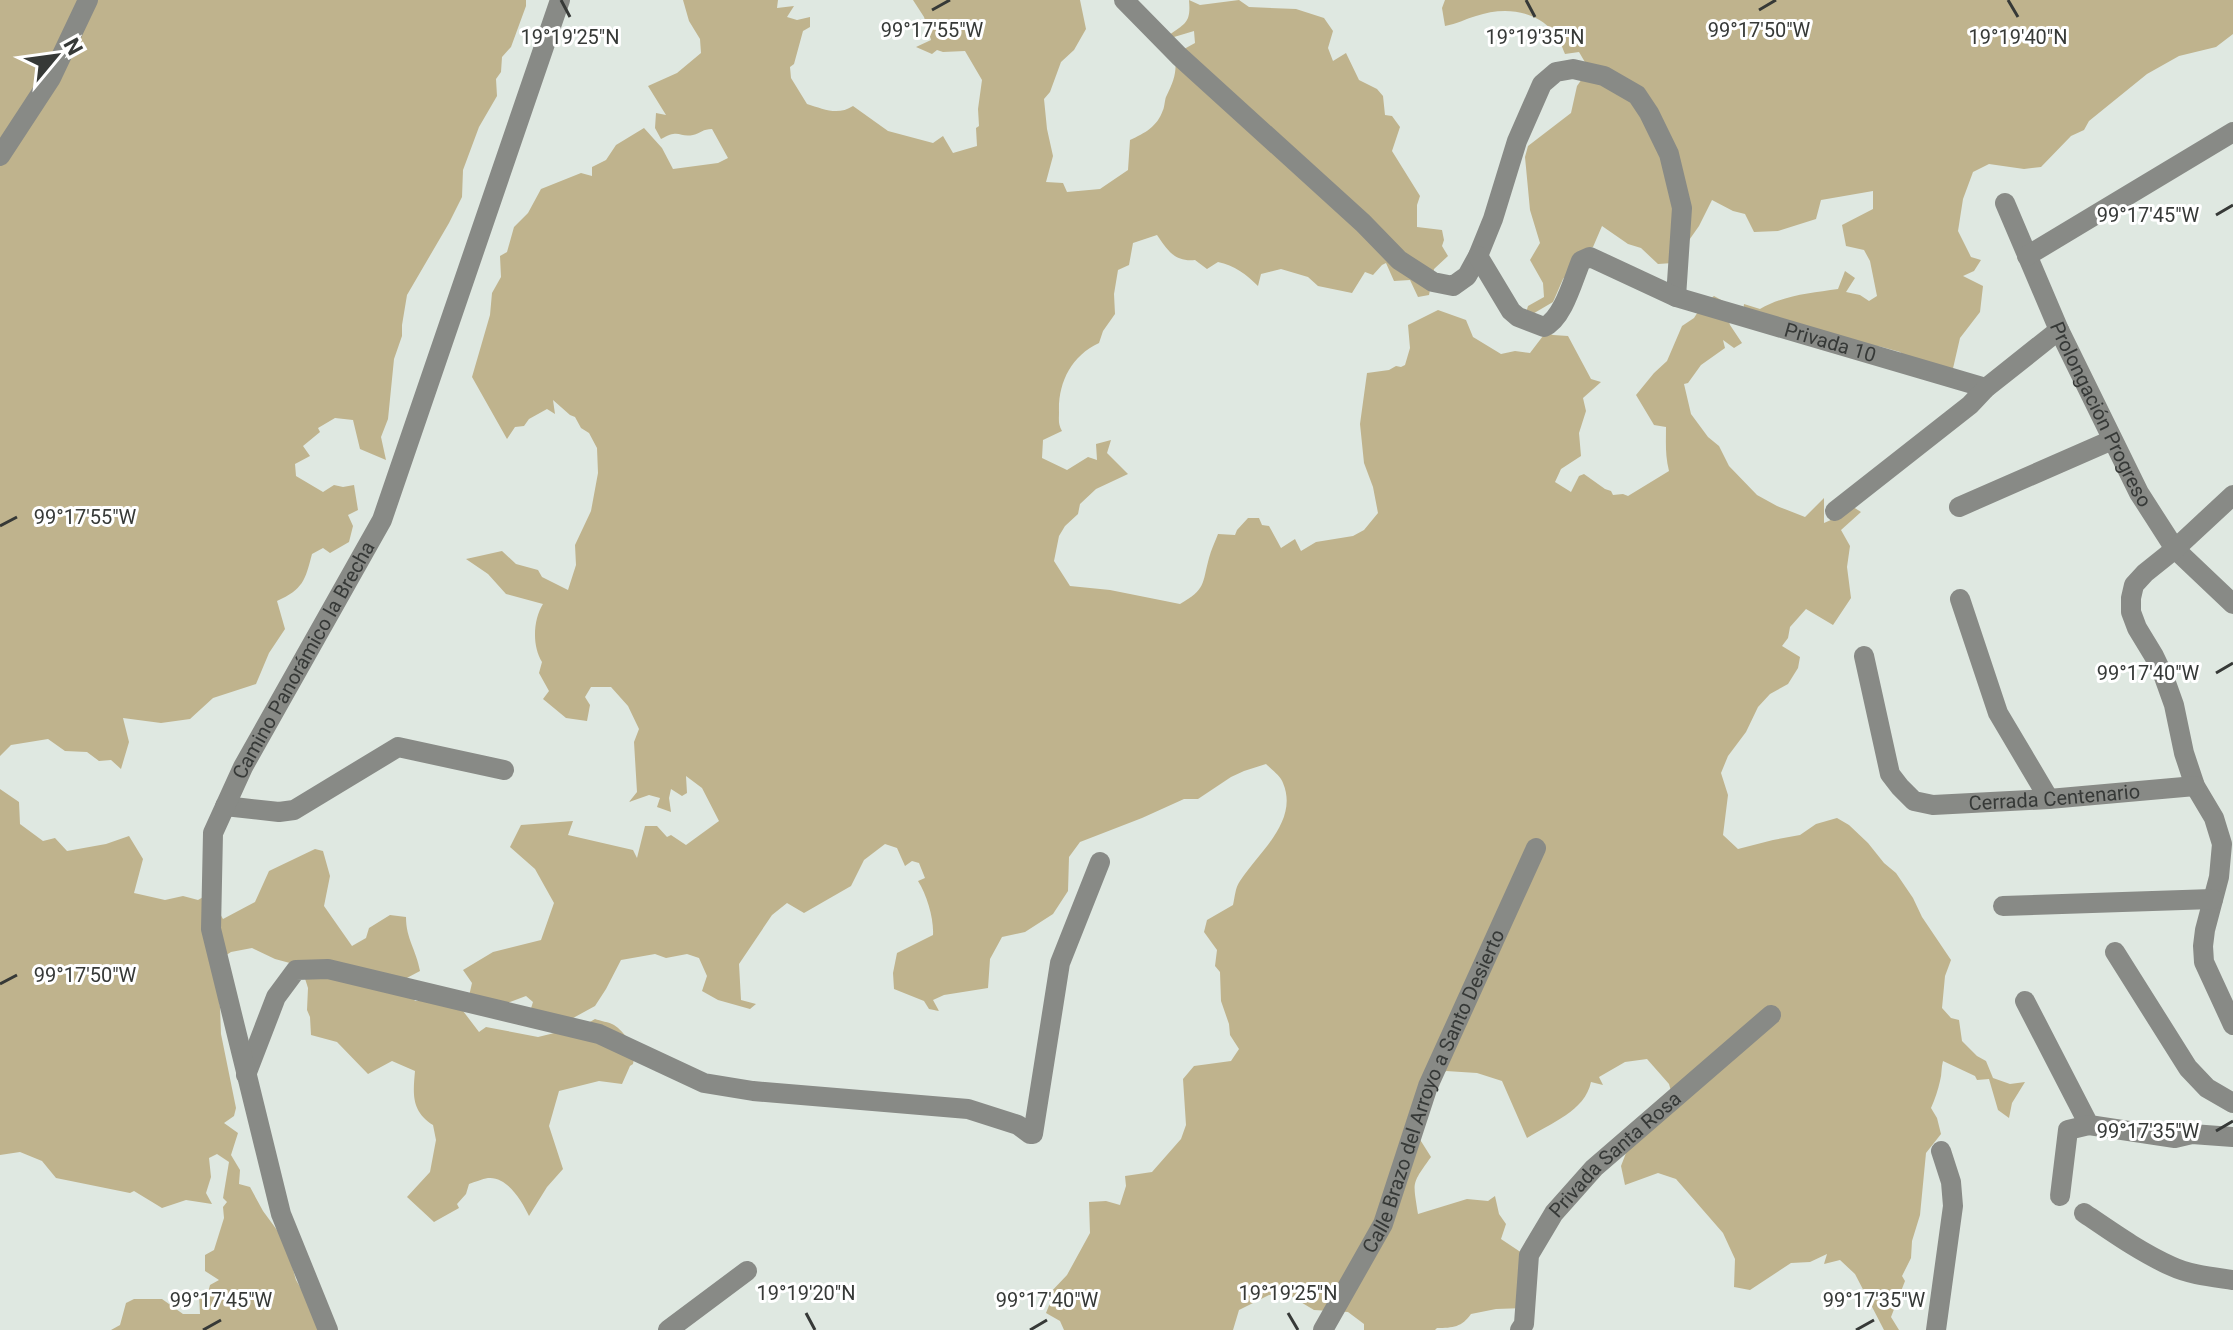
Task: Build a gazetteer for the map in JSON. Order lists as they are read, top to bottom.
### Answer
{
  "streets": {
    "street": [
      "Privada 10",
      "Prolongación Progreso",
      "Camino Panorámico la Brecha",
      "Cerrada Centenario",
      "Calle Brazo del Arroyo a Santo Desierto",
      "Privada Santa Rosa"
    ]
  },
  "north": "top right",
  "coordinates": [
    "99°17'55\"W",
    "99°17'50\"W",
    "19°19'25\"N",
    "19°19'35\"N",
    "19°19'40\"N",
    "99°17'45\"W",
    "99°17'40\"W",
    "99°17'35\"W",
    "19°19'20\"N"
  ]
}
